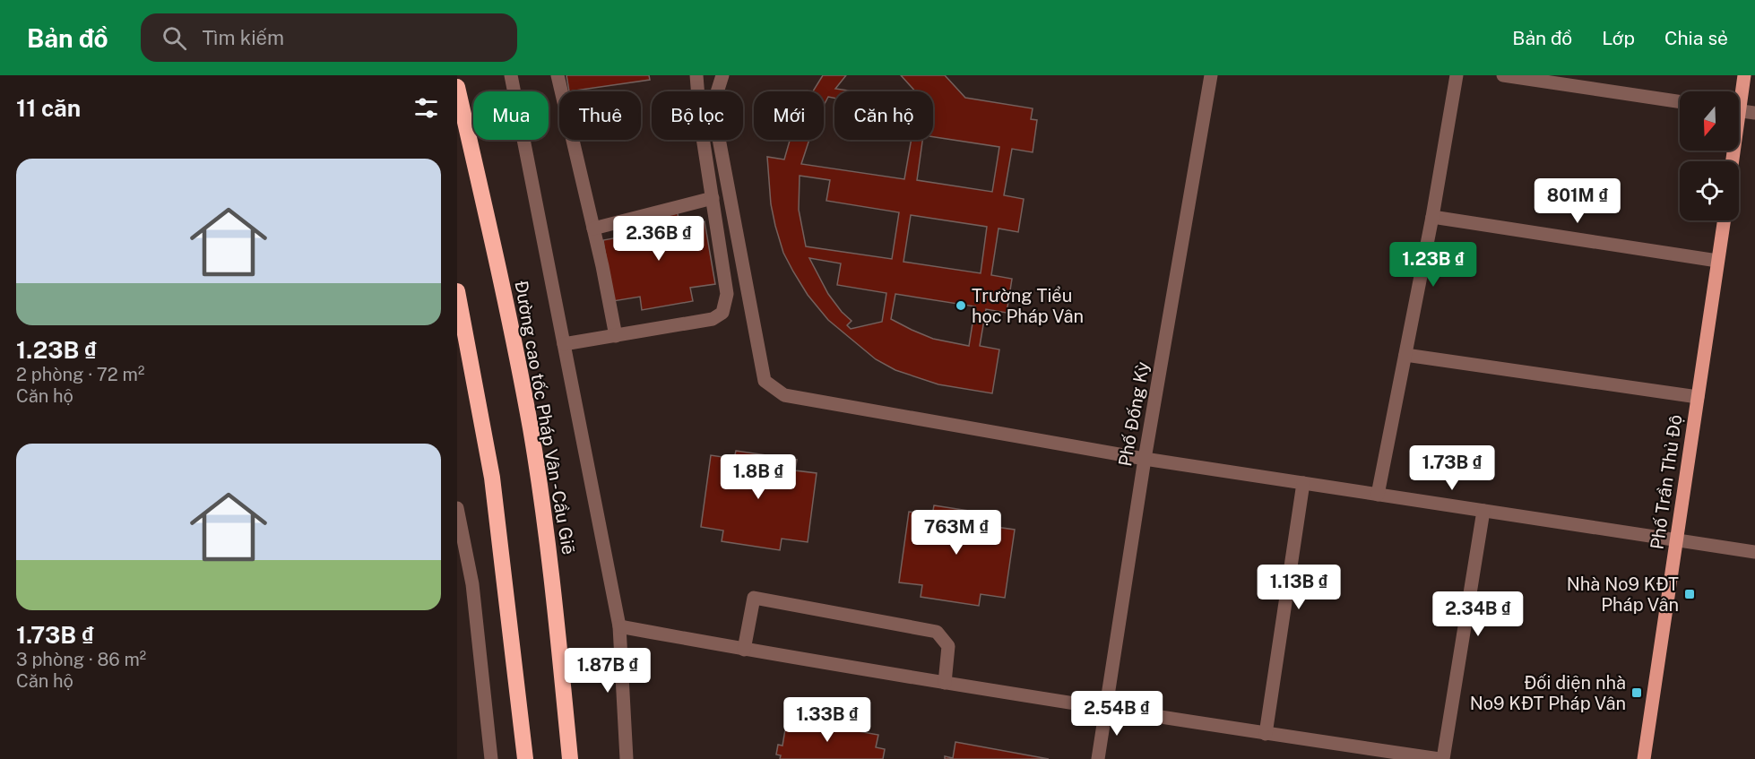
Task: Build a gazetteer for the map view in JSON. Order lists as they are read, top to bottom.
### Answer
{
  "streets": {
    "highway": ["Đường cao tốc Pháp Vân - Cầu Giẽ"],
    "main road": ["Phố Trần Thủ Độ"],
    "street": ["Phố Đống Kỳ"]
  },
  "places": {
    "other": ["Trường Tiểu học Pháp Vân"],
    "transit": ["Nhà No9 KĐT Pháp Vân", "Đối diện nhà No9 KĐT Pháp Vân"]
  },
  "north": "bottom",
  "page": {
    "header": "Bản đồ",
    "search": "Tìm kiếm",
    "nav": ["Bản đồ", "Lớp", "Chia sẻ"],
    "heading": "11 căn",
    "chip": [
      "Mua",
      "Thuê",
      "Bộ lọc",
      "Mới",
      "Căn hộ"
    ],
    "list": [
      {
        "name": "1.23B ₫",
        "note": "2 phòng · 72 m² · Căn hộ"
      },
      {
        "name": "1.73B ₫",
        "note": "3 phòng · 86 m² · Căn hộ"
      }
    ],
    "price": [
      "801M ₫",
      "2.36B ₫",
      "1.23B ₫",
      "1.73B ₫",
      "1.8B ₫",
      "763M ₫",
      "1.13B ₫",
      "2.34B ₫",
      "1.87B ₫",
      "2.54B ₫",
      "1.33B ₫"
    ]
  }
}
